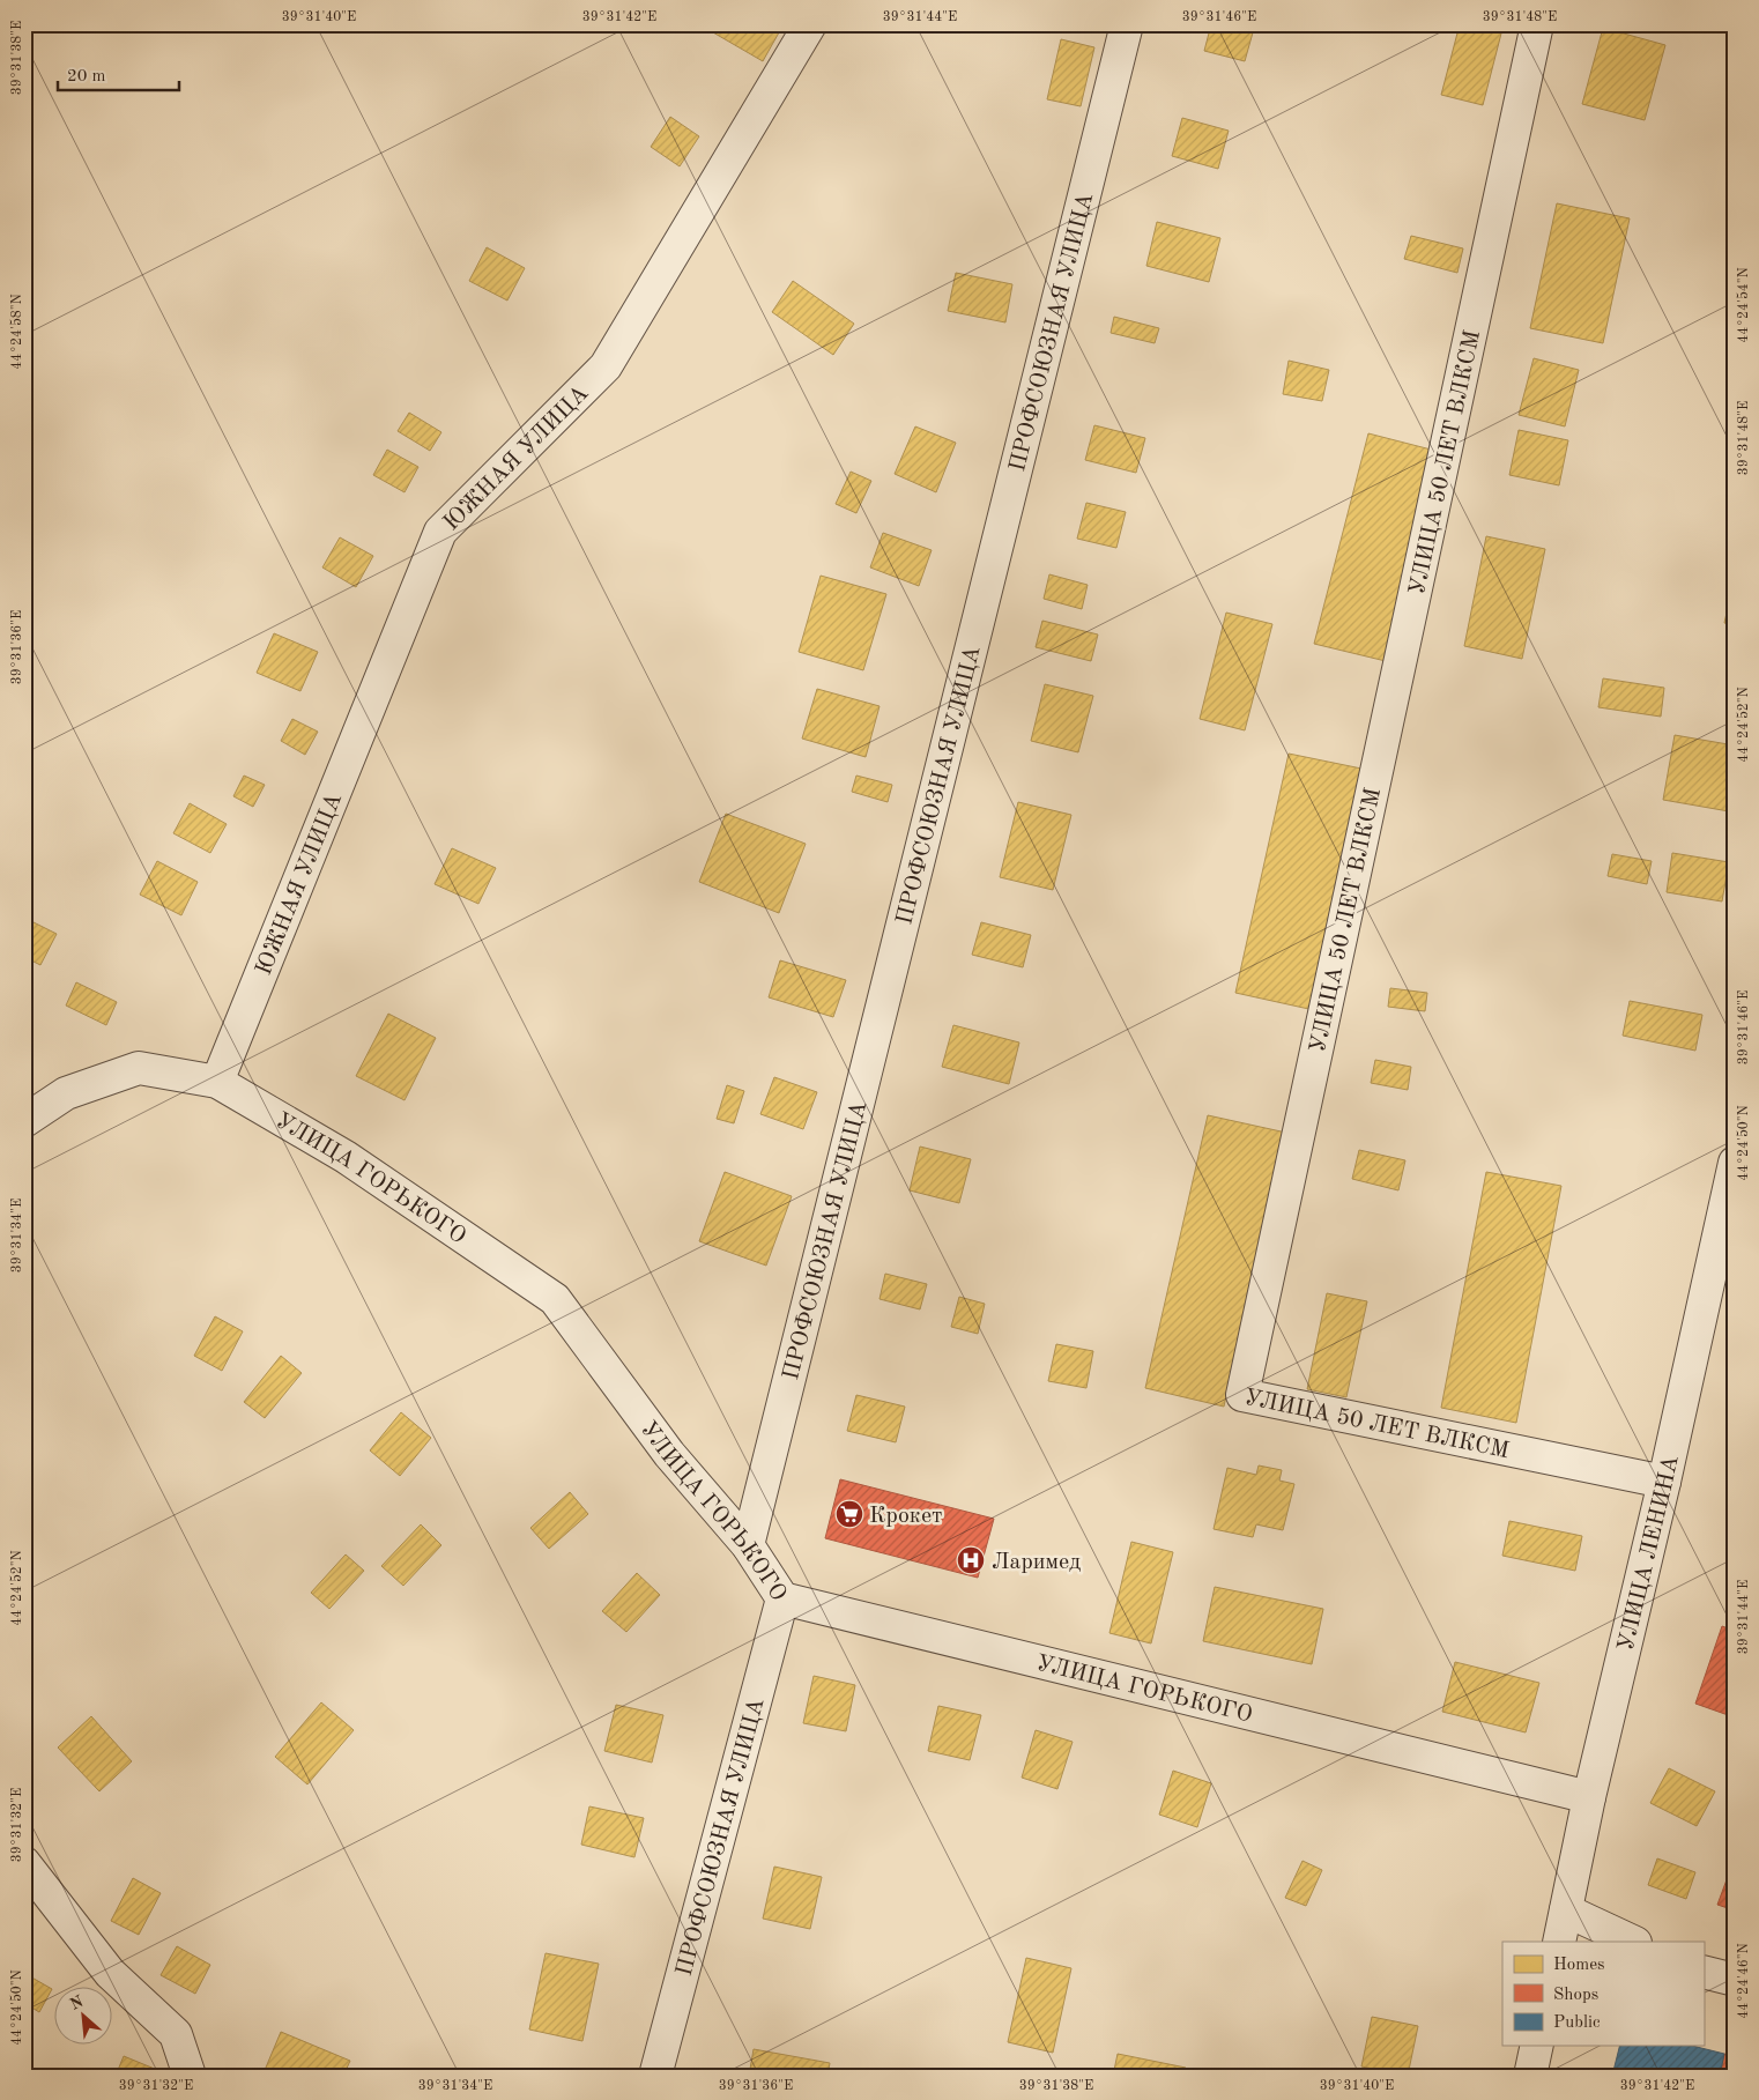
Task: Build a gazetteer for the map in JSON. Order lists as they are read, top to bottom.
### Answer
{
  "streets": {
    "street": [
      "ПРОФСОЮЗНАЯ УЛИЦА",
      "ЮЖНАЯ УЛИЦА",
      "УЛИЦА 50 ЛЕТ ВЛКСМ",
      "УЛИЦА ГОРЬКОГО",
      "УЛИЦА ЛЕНИНА"
    ]
  },
  "crossings": [
    ["ПРОФСОЮЗНАЯ УЛИЦА", "УЛИЦА ГОРЬКОГО"],
    ["ЮЖНАЯ УЛИЦА", "УЛИЦА ГОРЬКОГО"],
    ["УЛИЦА 50 ЛЕТ ВЛКСМ", "УЛИЦА ЛЕНИНА"],
    ["УЛИЦА ГОРЬКОГО", "УЛИЦА ЛЕНИНА"]
  ],
  "places": {
    "supermarket": ["Крокет"],
    "hospital": ["Ларимед"]
  },
  "legend": ["Homes", "Shops", "Public"],
  "scale_bar": "20 m",
  "north": "top left",
  "coordinates": [
    "39°31'40\"E",
    "39°31'42\"E",
    "39°31'44\"E",
    "39°31'46\"E",
    "39°31'48\"E",
    "39°31'38\"E",
    "44°24'54\"N",
    "44°24'58\"N",
    "39°31'36\"E",
    "44°24'52\"N",
    "44°24'50\"N",
    "39°31'34\"E",
    "39°31'32\"E",
    "44°24'46\"N"
  ]
}
